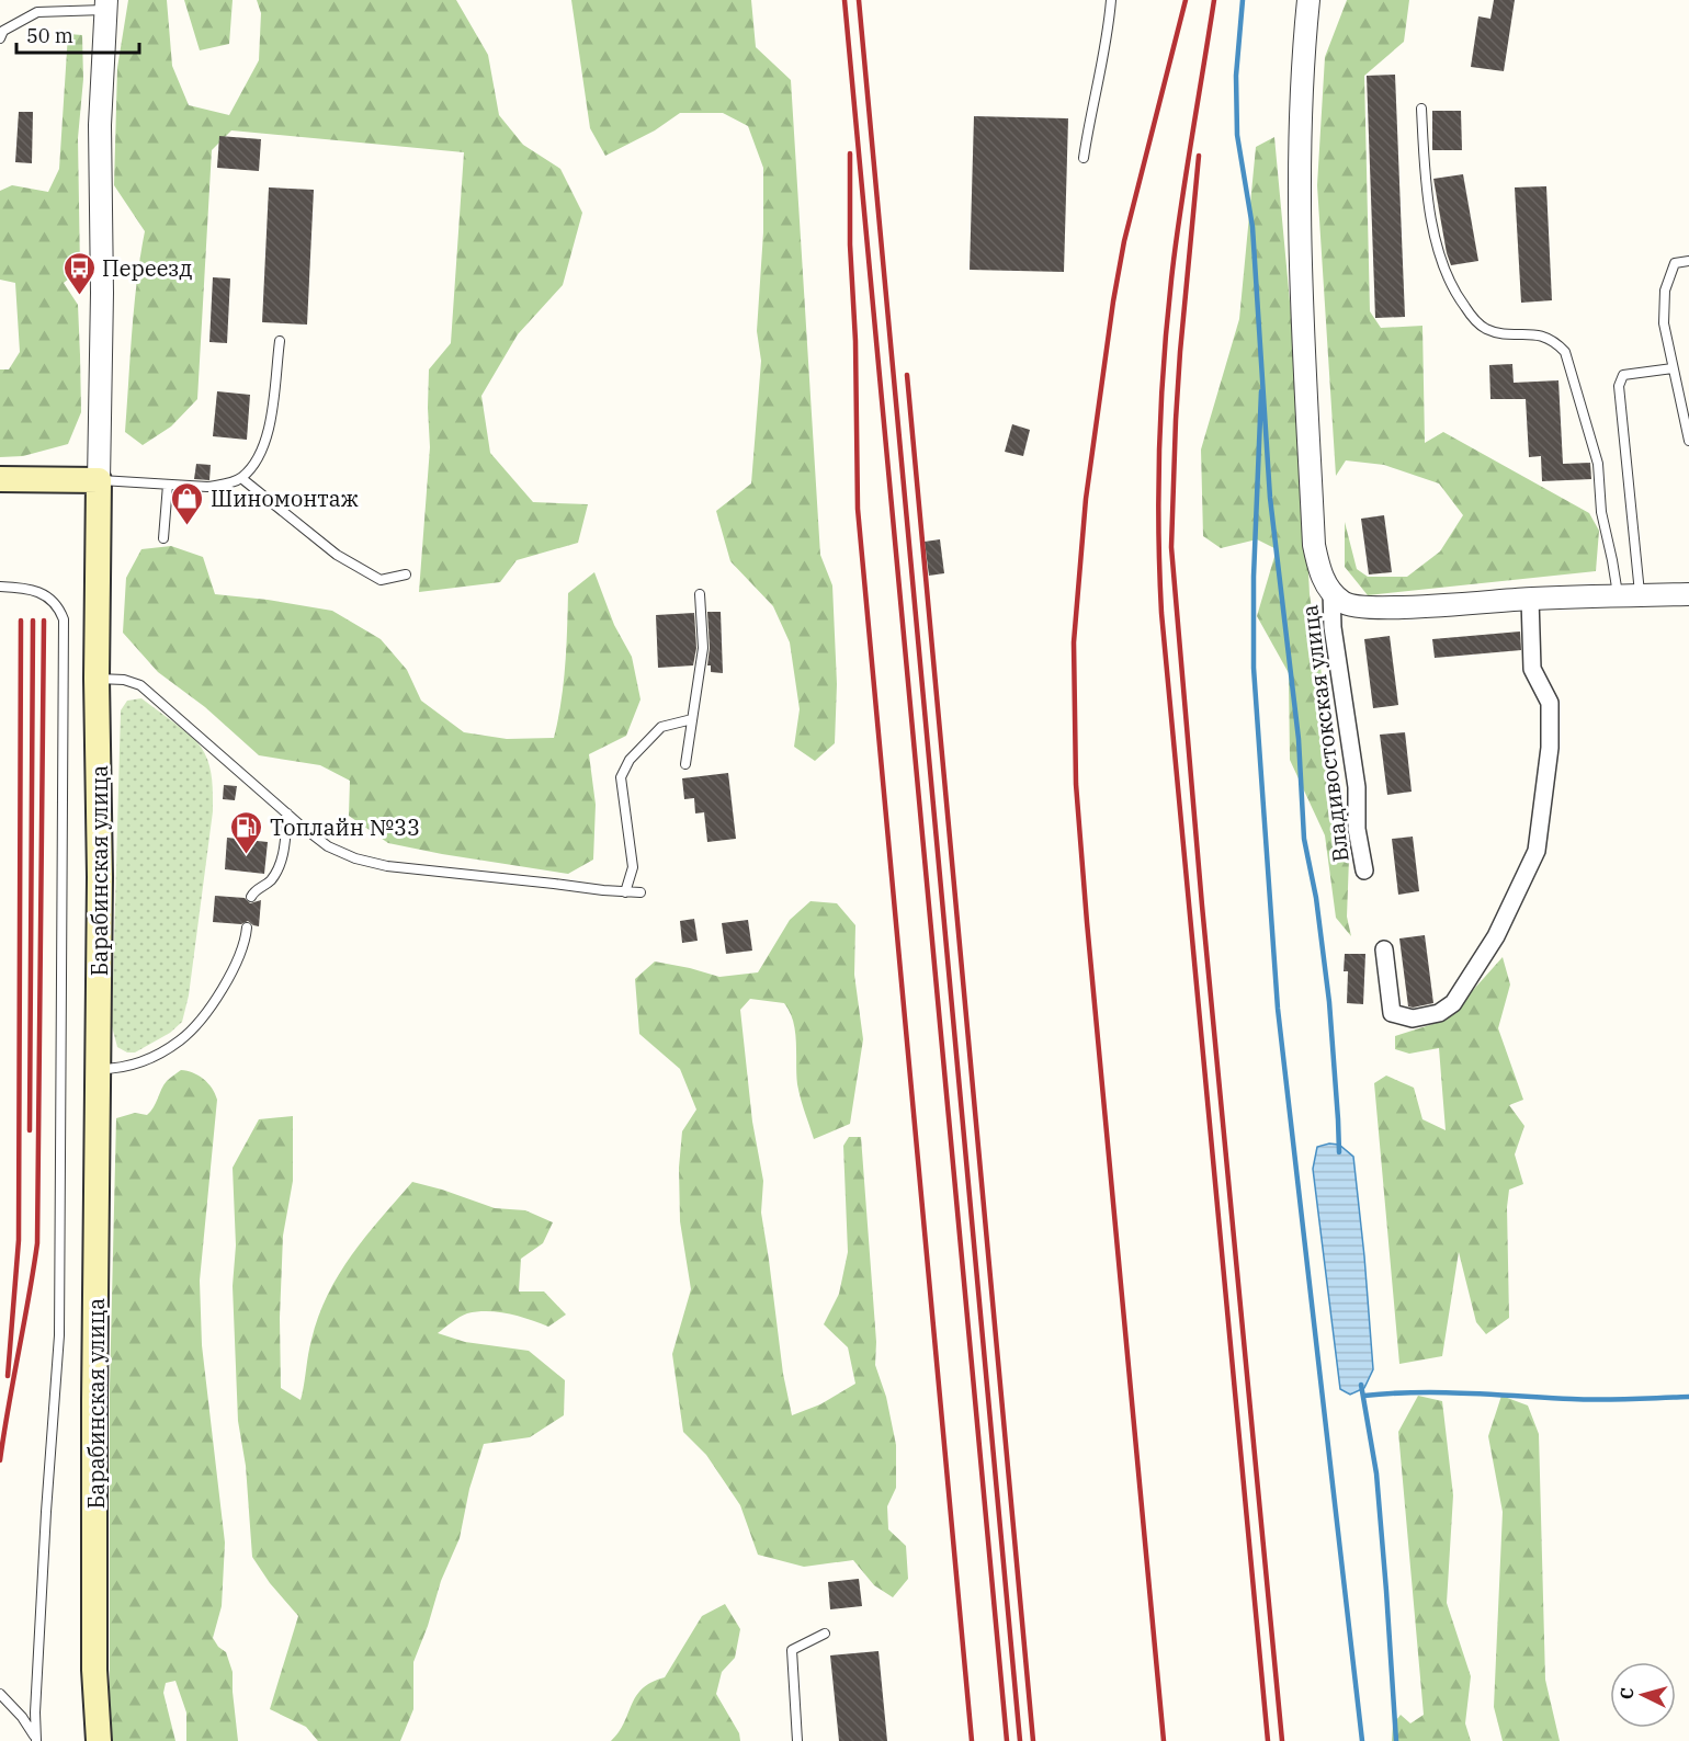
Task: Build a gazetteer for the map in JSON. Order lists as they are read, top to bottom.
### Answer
{
  "streets": {
    "main road": ["Барабинская улица"],
    "street": ["Владивостокская улица"]
  },
  "places": {
    "bus stop": ["Переезд"],
    "shop": ["Шиномонтаж"],
    "fuel station": ["Топлайн №33"]
  },
  "scale_bar": "50 m",
  "north": "left"
}
